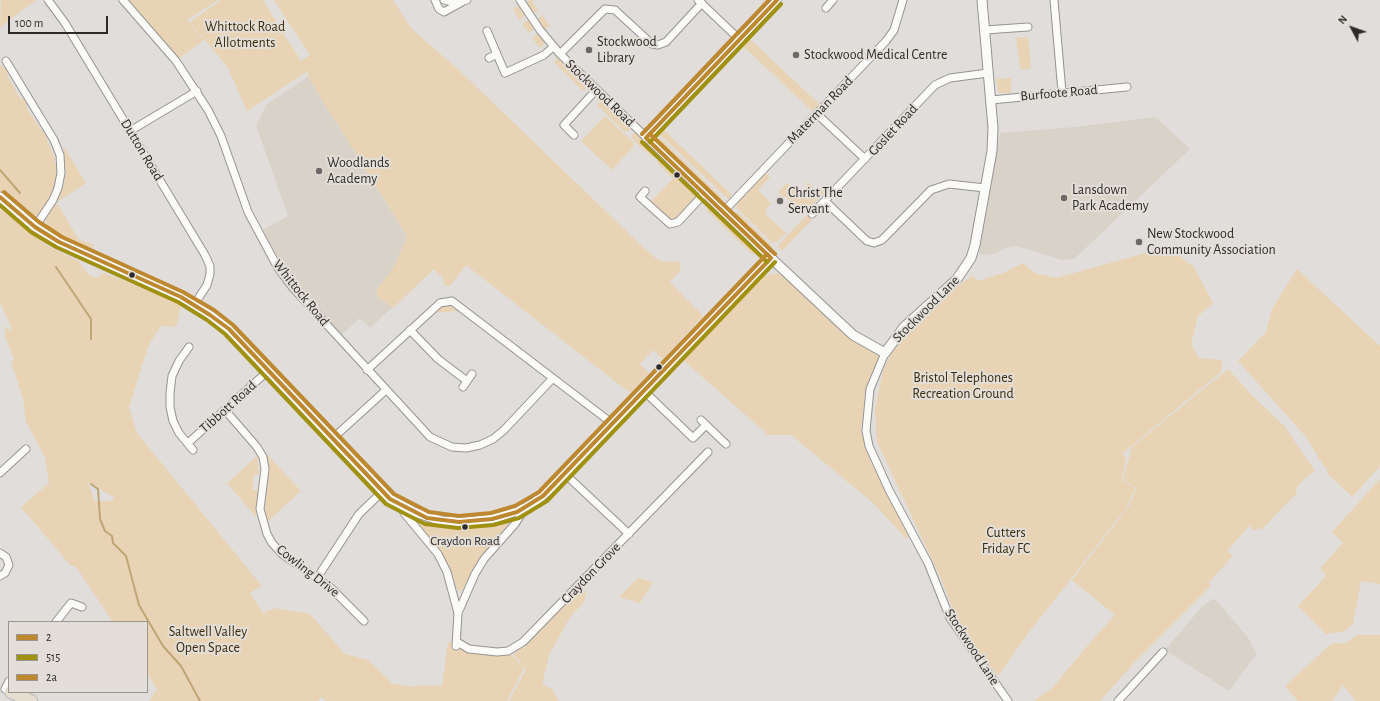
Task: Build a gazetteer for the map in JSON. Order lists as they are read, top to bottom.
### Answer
{
  "streets": {
    "street": [
      "Stockwood Road",
      "Burfoote Road",
      "Materman Road",
      "Goslet Road",
      "Dutton Road",
      "Whittock Road",
      "Stockwood Lane",
      "Tibbott Road",
      "Cowling Drive",
      "Craydon Grove"
    ]
  },
  "crossings": [
    ["Stockwood Road", "Materman Road"],
    ["Stockwood Road", "Stockwood Lane"],
    ["Burfoote Road", "Stockwood Lane"],
    ["Goslet Road", "Stockwood Lane"],
    ["Tibbott Road", "Cowling Drive"]
  ],
  "parks": [
    "Whittock Road Allotments",
    "Bristol Telephones Recreation Ground",
    "Cutters Friday FC",
    "Saltwell Valley Open Space"
  ],
  "places": [
    "Stockwood Library",
    "Stockwood Medical Centre",
    "Woodlands Academy",
    "Lansdown Park Academy",
    "Christ The Servant",
    "New Stockwood Community Association",
    "Craydon Road"
  ],
  "lines": ["transit line 2", "transit line 2a", "transit line 515"],
  "legend": ["2", "515", "2a"],
  "scale_bar": "100 m",
  "north": "top left"
}
